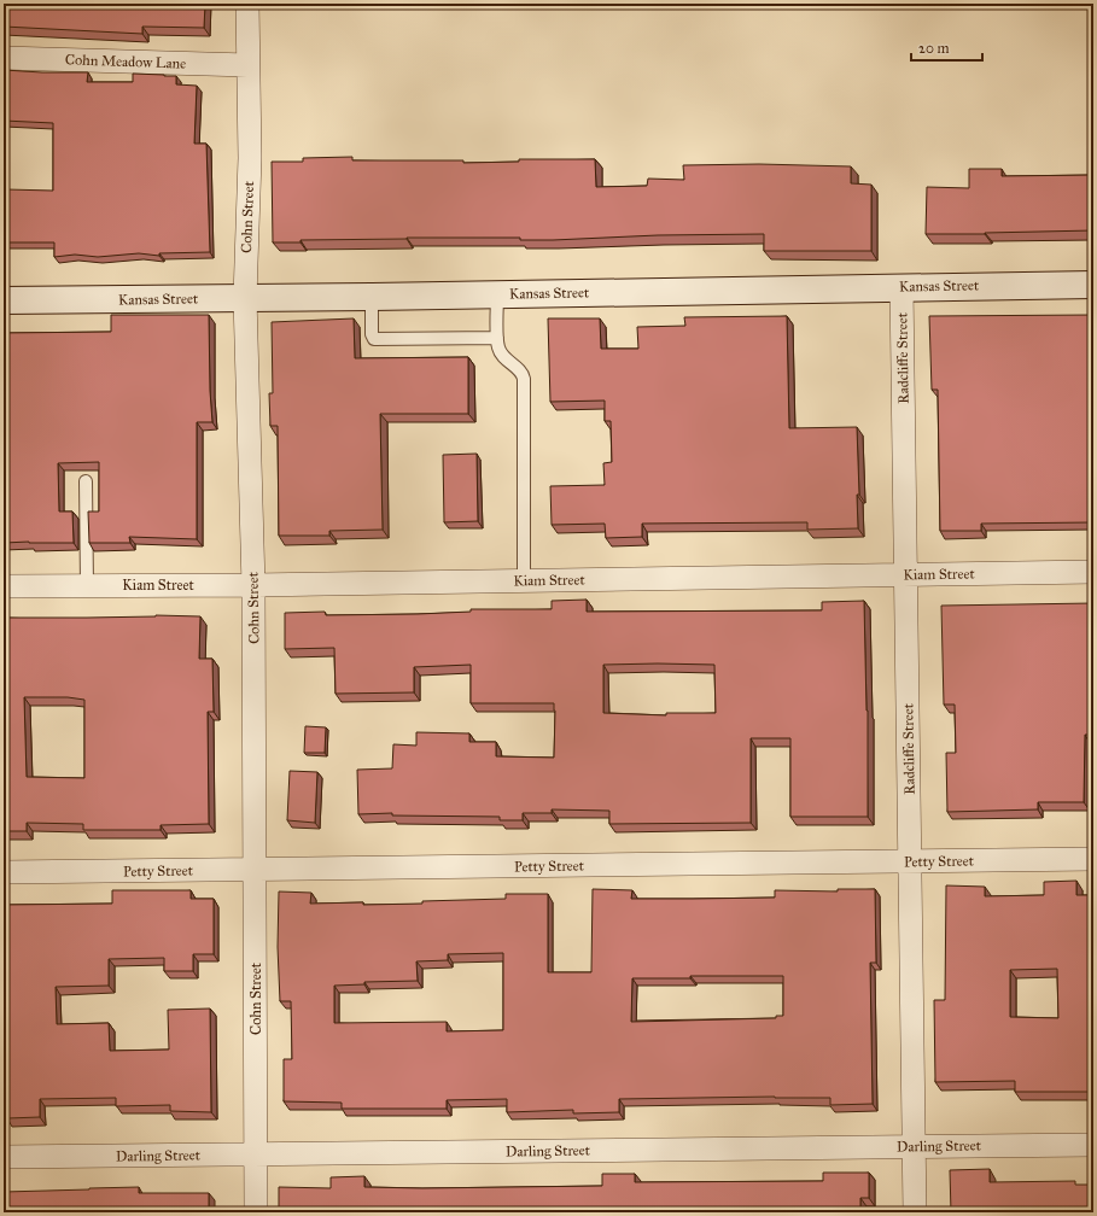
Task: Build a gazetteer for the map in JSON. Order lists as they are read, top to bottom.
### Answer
{
  "streets": {
    "street": [
      "Cohn Meadow Lane",
      "Cohn Street",
      "Kansas Street",
      "Radcliffe Street",
      "Kiam Street",
      "Petty Street",
      "Darling Street"
    ]
  },
  "crossings": [
    ["Cohn Meadow Lane", "Cohn Street"],
    ["Cohn Street", "Kansas Street"],
    ["Cohn Street", "Kiam Street"],
    ["Cohn Street", "Petty Street"],
    ["Cohn Street", "Darling Street"],
    ["Kansas Street", "Radcliffe Street"],
    ["Radcliffe Street", "Kiam Street"],
    ["Radcliffe Street", "Petty Street"],
    ["Radcliffe Street", "Darling Street"]
  ],
  "scale_bar": "20 m"
}
